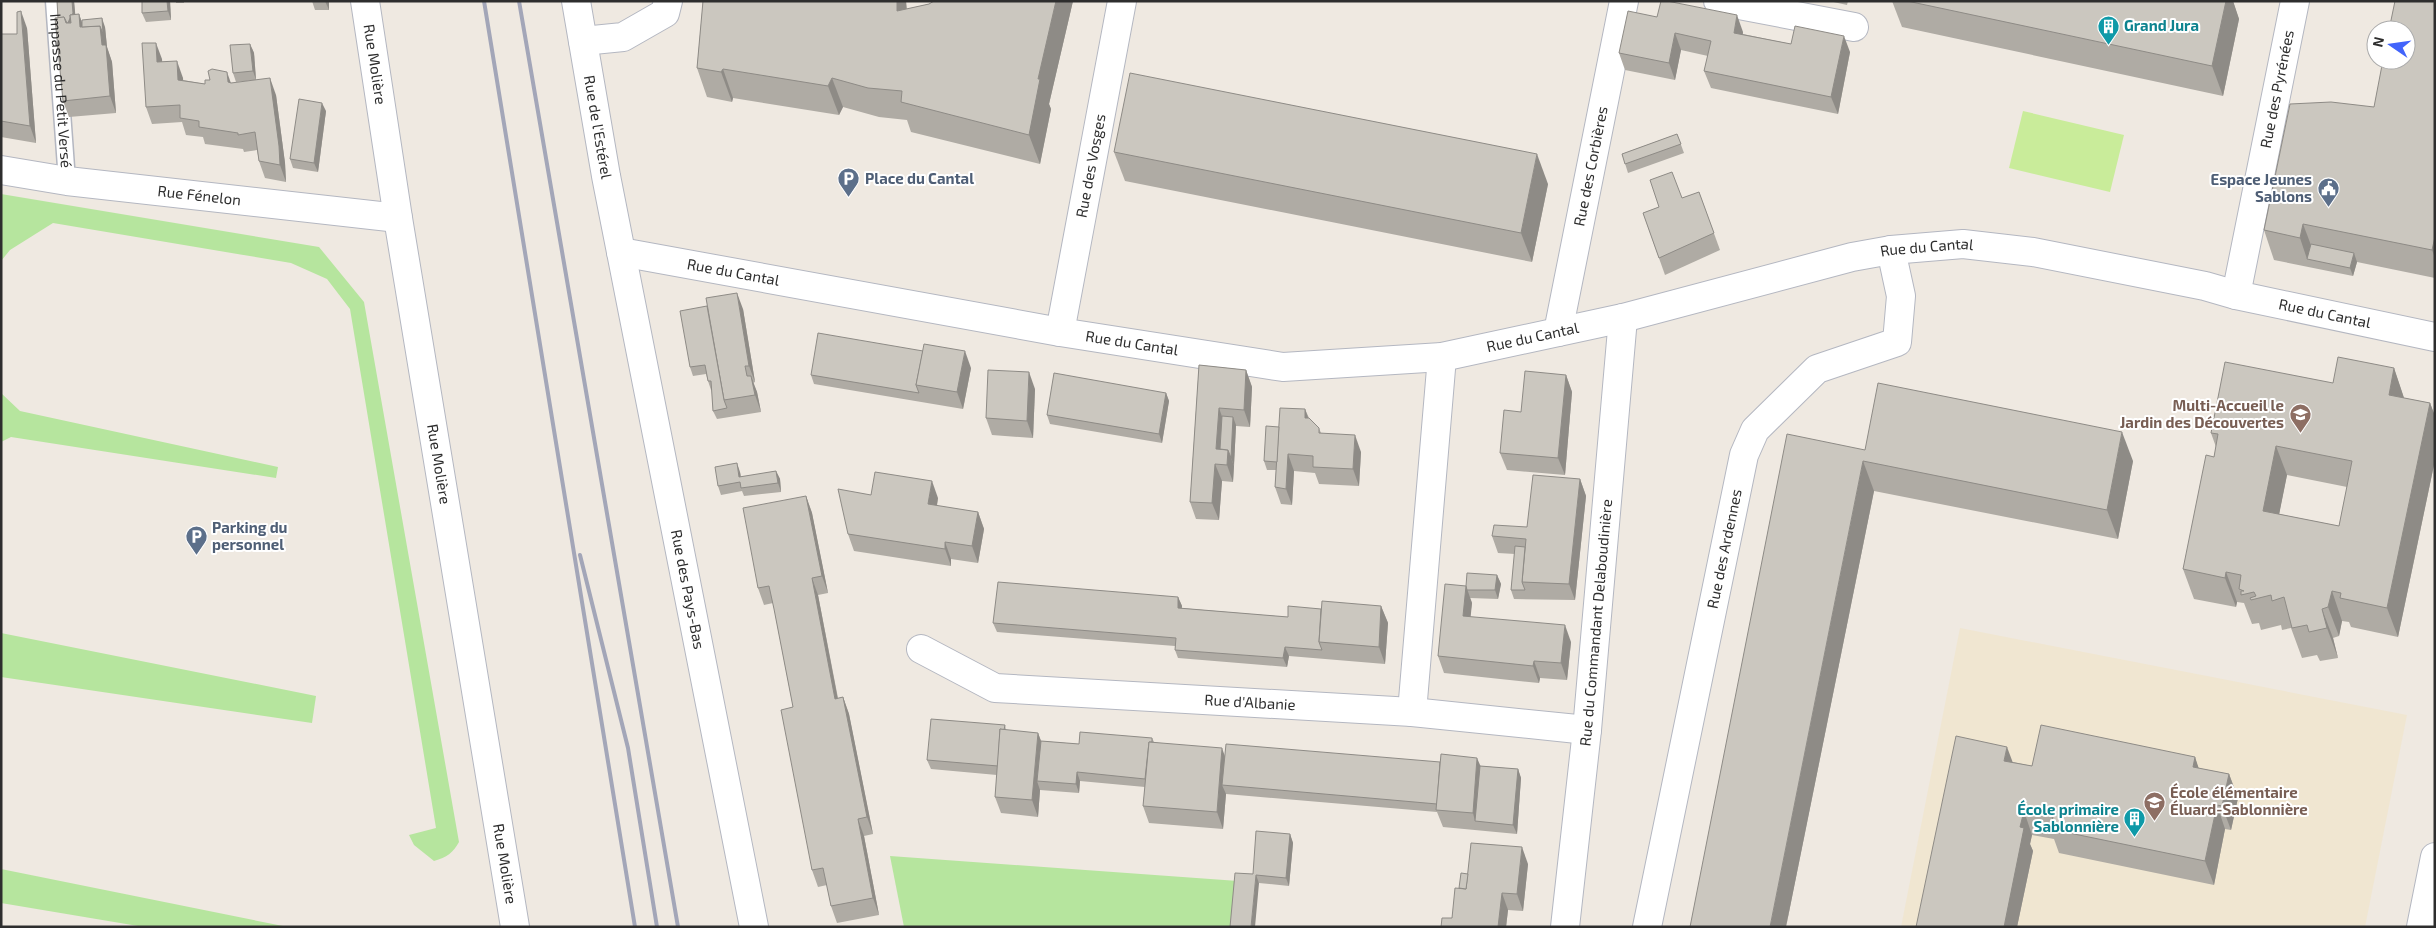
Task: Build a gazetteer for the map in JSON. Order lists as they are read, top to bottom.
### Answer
{
  "streets": {
    "street": [
      "Rue Molière",
      "Rue des Pyrénées",
      "Rue de l'Estérel",
      "Rue des Vosges",
      "Rue des Corbières",
      "Rue Fénelon",
      "Rue du Cantal",
      "Rue des Ardennes",
      "Rue des Pays-Bas",
      "Rue du Commandant Delaboudinière",
      "Rue d'Albanie"
    ],
    "lane": ["Impasse du Petit Versé"]
  },
  "crossings": [
    ["Rue Molière", "Rue Fénelon"],
    ["Rue des Pyrénées", "Rue du Cantal"],
    ["Impasse du Petit Versé", "Rue Fénelon"],
    ["Rue de l'Estérel", "Rue du Cantal"],
    ["Rue de l'Estérel", "Rue des Pays-Bas"],
    ["Rue des Vosges", "Rue du Cantal"],
    ["Rue des Corbières", "Rue du Cantal"],
    ["Rue du Cantal", "Rue des Ardennes"],
    ["Rue du Cantal", "Rue des Pays-Bas"],
    ["Rue du Cantal", "Rue du Commandant Delaboudinière"],
    ["Rue du Commandant Delaboudinière", "Rue d'Albanie"]
  ],
  "places": {
    "building": ["Grand Jura", "École primaire Sablonnière"],
    "parking": ["Place du Cantal", "Parking du personnel"],
    "public building": ["Espace Jeunes Sablons"],
    "school or university": ["Multi-Accueil le Jardin des Découvertes", "École élémentaire Éluard-Sablonnière"]
  },
  "north": "left"
}
